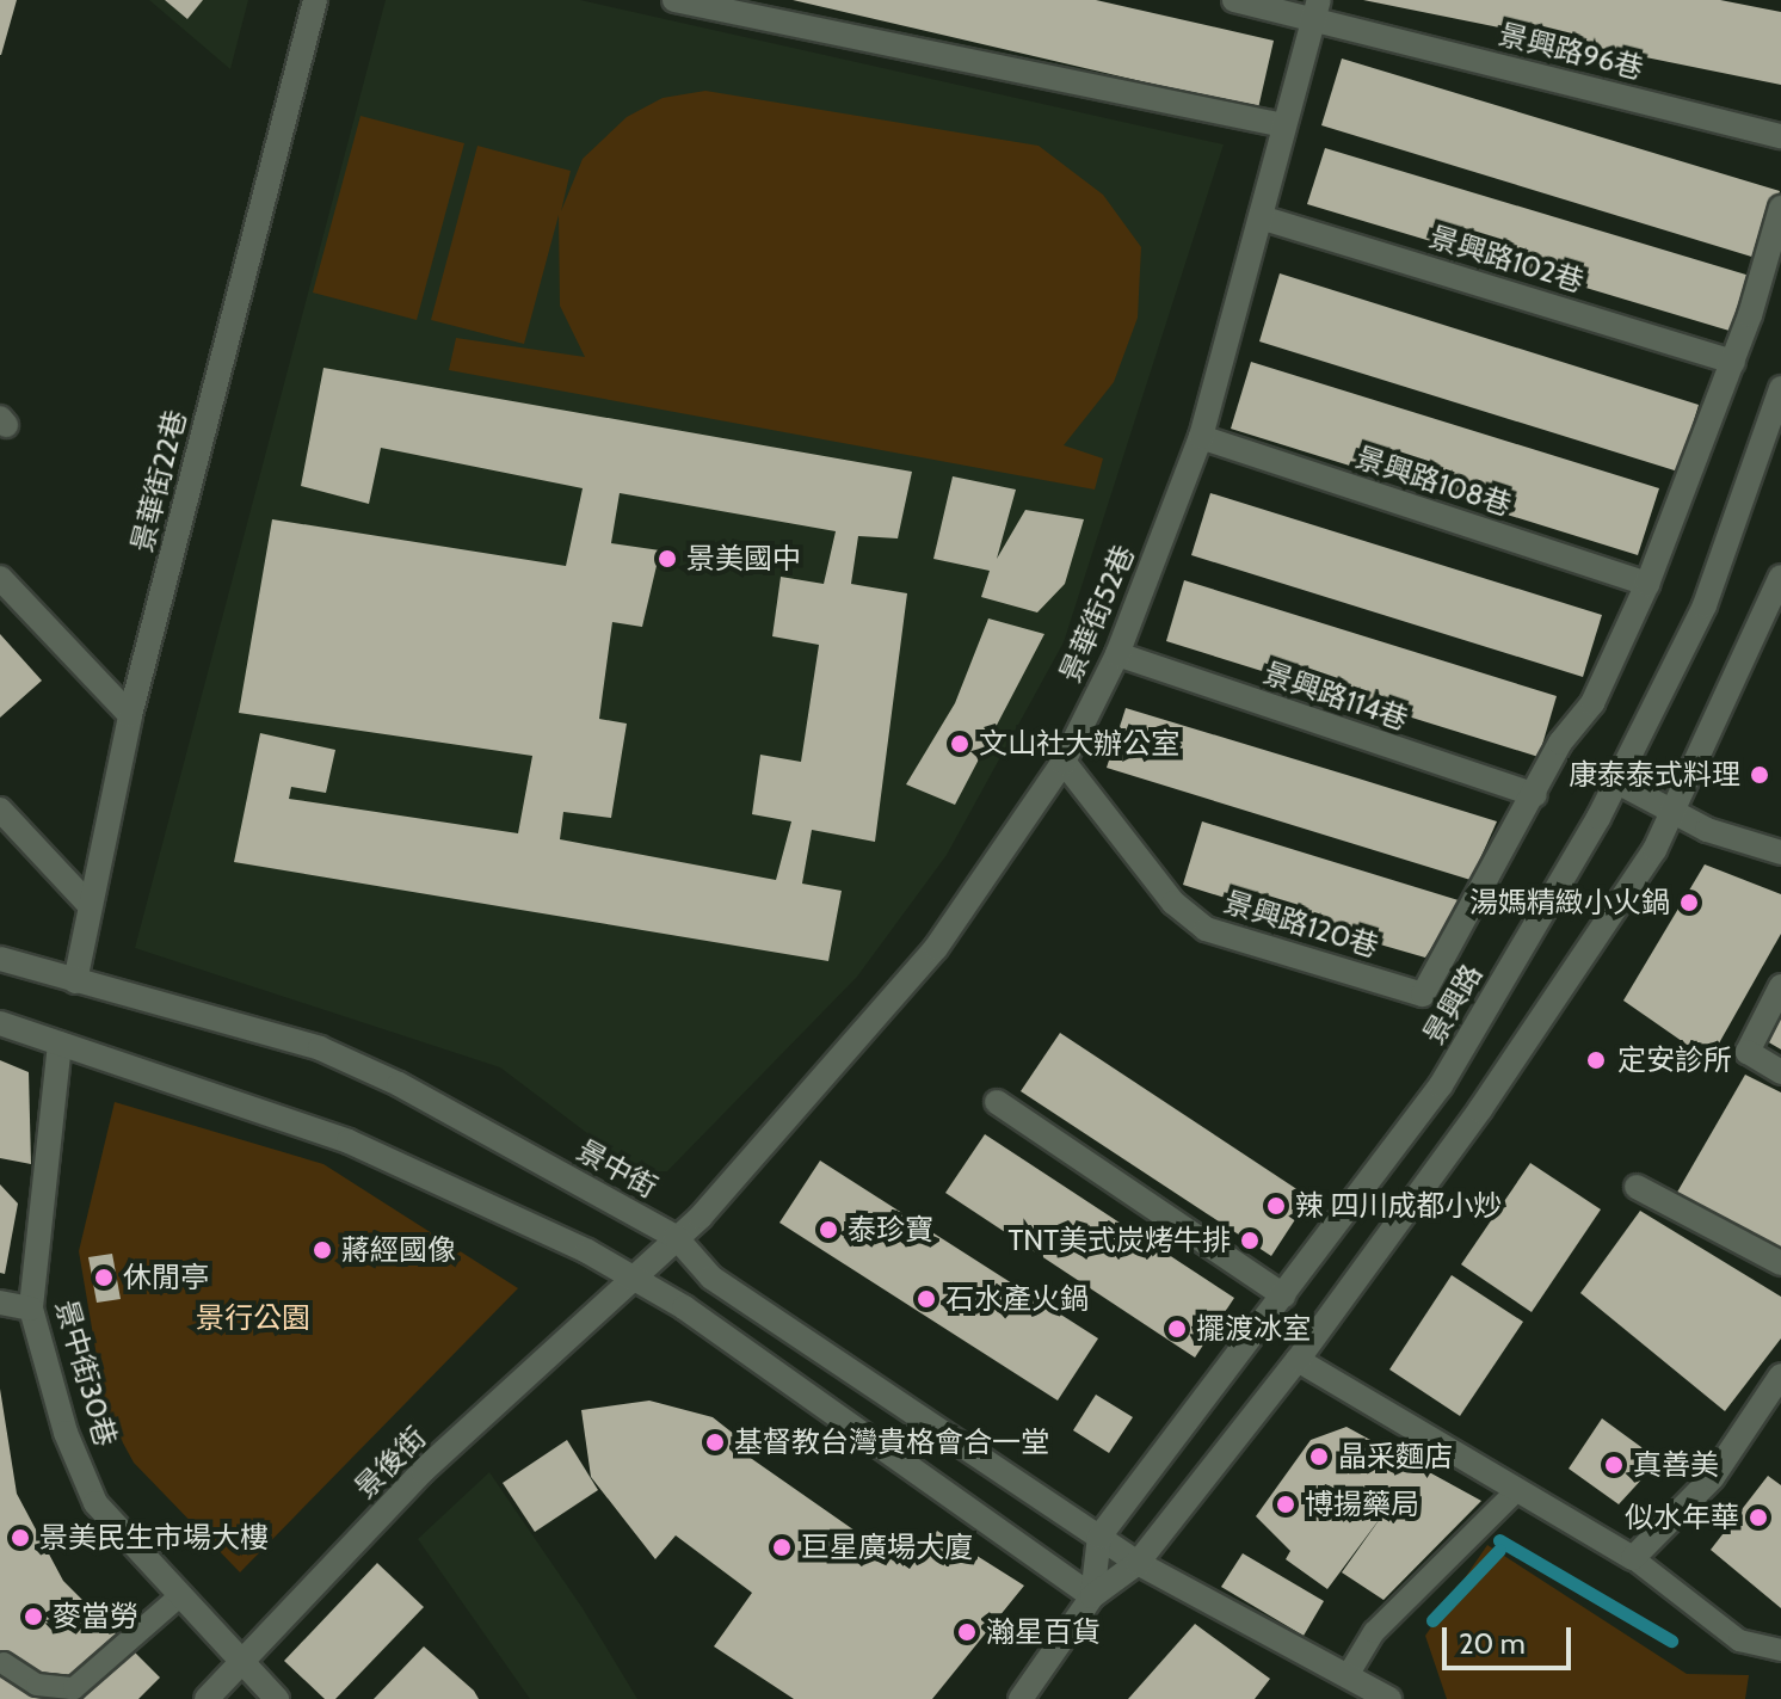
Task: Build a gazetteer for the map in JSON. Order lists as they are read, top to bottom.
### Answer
{
  "streets": {
    "street": [
      "景興路96巷",
      "景興路102巷",
      "景華街22巷",
      "景興路108巷",
      "景華街52巷",
      "景興路114巷",
      "景興路120巷",
      "景興路",
      "景中街",
      "景中街30巷",
      "景後街"
    ]
  },
  "crossings": [
    ["景興路96巷", "景華街52巷"],
    ["景興路102巷", "景華街52巷"],
    ["景華街22巷", "景中街"],
    ["景興路108巷", "景華街52巷"],
    ["景華街52巷", "景興路114巷"],
    ["景華街52巷", "景興路120巷"],
    ["景華街52巷", "景中街"],
    ["景華街52巷", "景後街"],
    ["景興路114巷", "景興路120巷"],
    ["景興路", "景中街"],
    ["景中街30巷", "景後街"]
  ],
  "parks": ["景行公園"],
  "places": [
    "景美國中",
    "文山社大辦公室",
    "康泰泰式料理",
    "湯媽精緻小火鍋",
    "定安診所",
    "辣 四川成都小炒",
    "泰珍寶",
    "TNT美式炭烤牛排",
    "蔣經國像",
    "休閒亭",
    "石水產火鍋",
    "擺渡冰室",
    "基督教台灣貴格會合一堂",
    "晶采麵店",
    "真善美",
    "博揚藥局",
    "似水年華",
    "景美民生市場大樓",
    "巨星廣場大廈",
    "麥當勞",
    "瀚星百貨"
  ],
  "scale_bar": "20 m"
}
